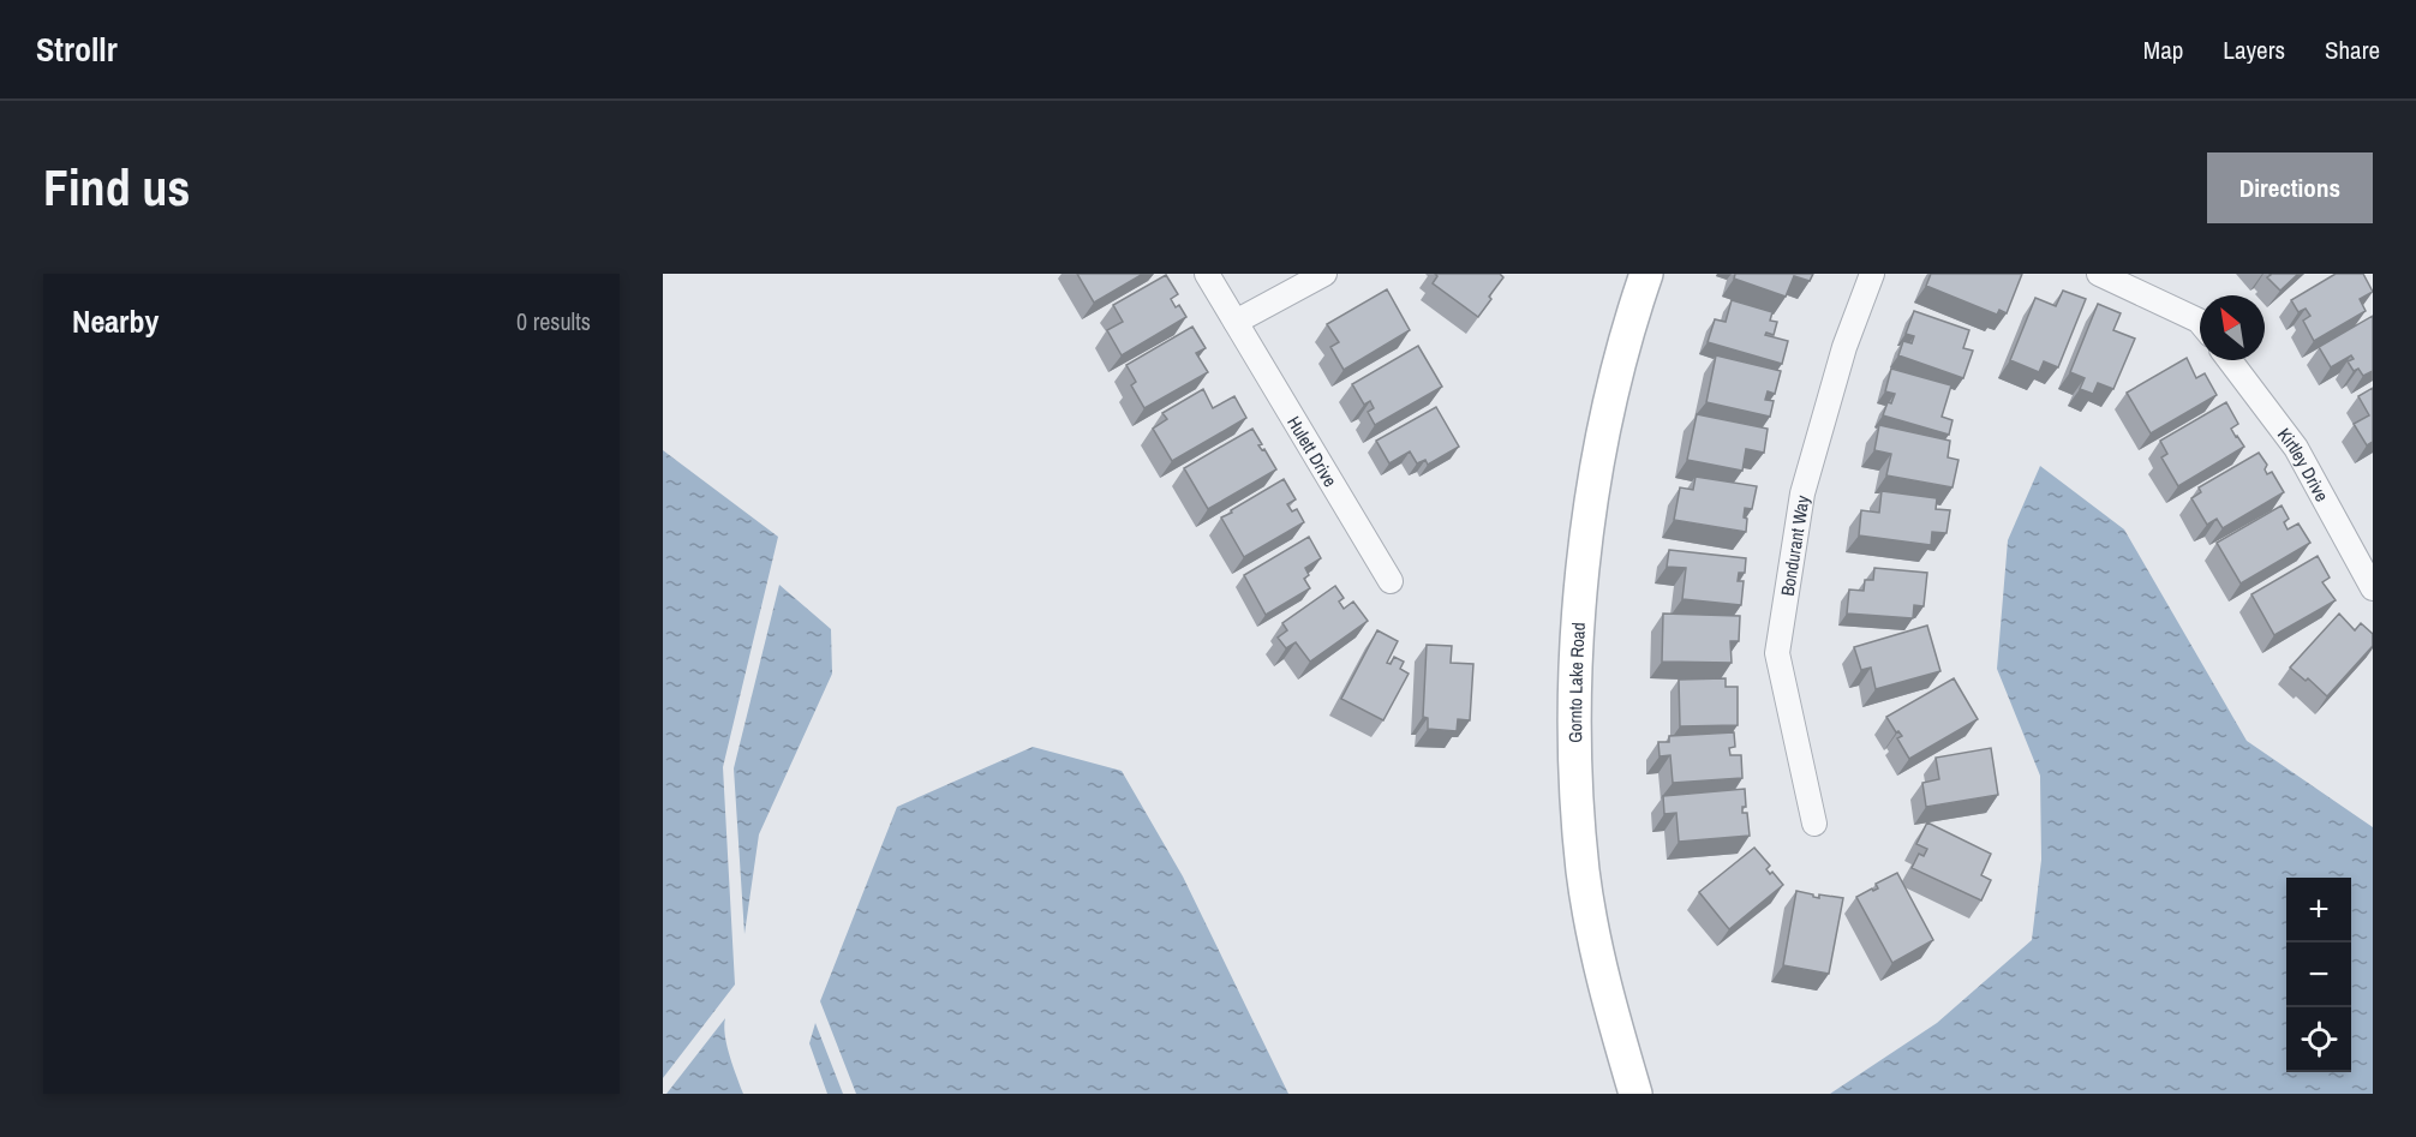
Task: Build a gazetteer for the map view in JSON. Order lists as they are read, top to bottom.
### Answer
{
  "streets": {
    "street": [
      "Hulett Drive",
      "Kirtley Drive",
      "Bondurant Way",
      "Gornto Lake Road"
    ]
  },
  "north": "top left",
  "page": {
    "header": "Strollr",
    "nav": ["Map", "Layers", "Share"],
    "buttons": "Directions",
    "title": "Find us",
    "heading": ["Nearby", "0 results"],
    "map_buttons": ["+", "−"]
  }
}
